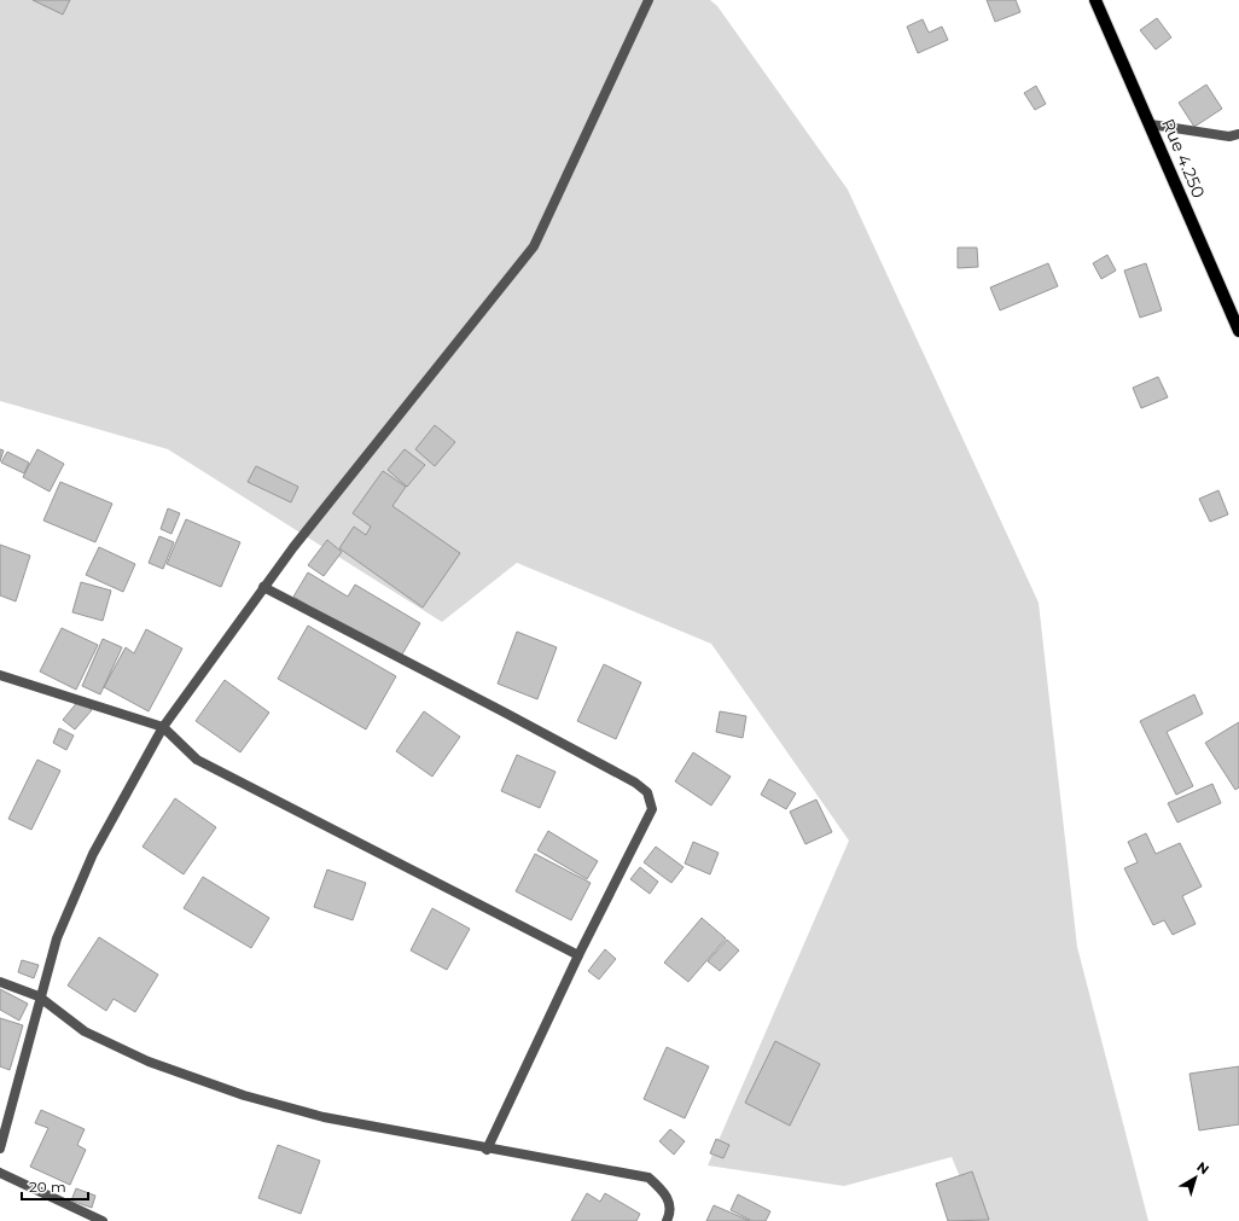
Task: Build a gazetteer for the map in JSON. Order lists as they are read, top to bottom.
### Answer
{
  "streets": {
    "main road": ["Rue 4.250"]
  },
  "scale_bar": "20 m",
  "north": "top right"
}
